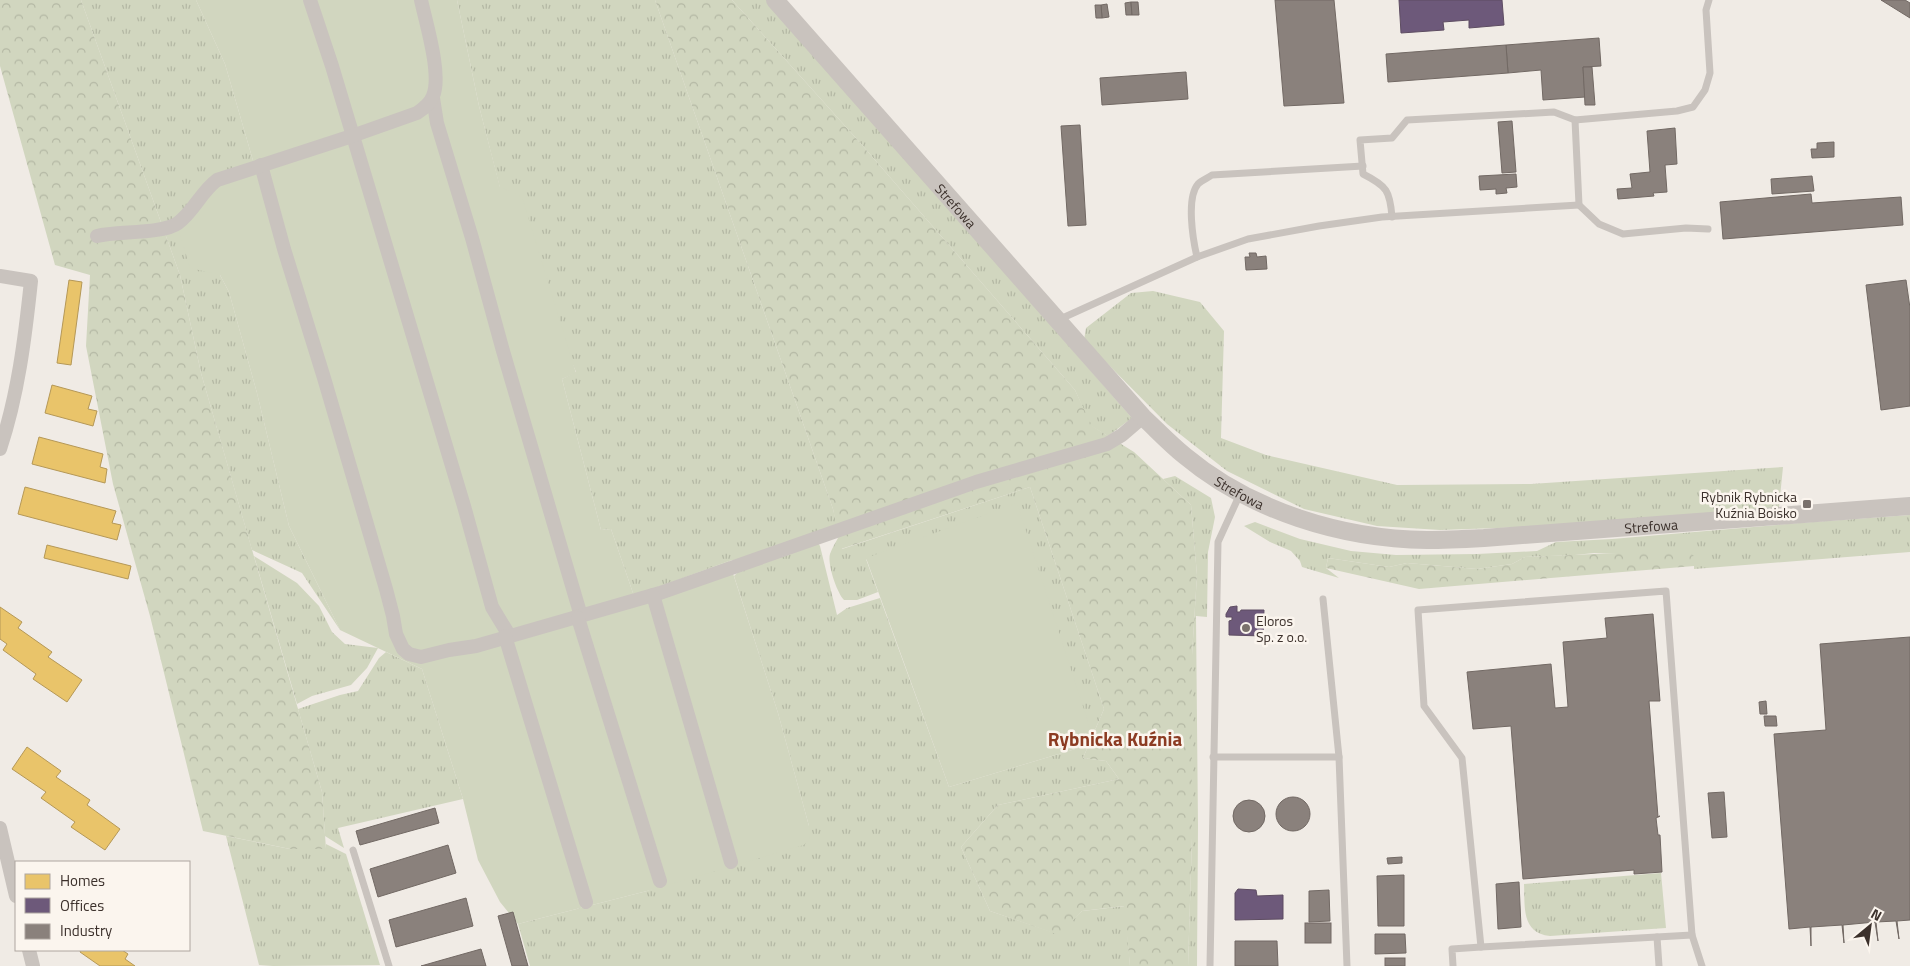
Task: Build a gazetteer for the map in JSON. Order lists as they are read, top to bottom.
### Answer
{
  "streets": {
    "street": ["Strefowa"]
  },
  "districts": ["Rybnicka Kuźnia"],
  "places": {
    "transit": ["Rybnik Rybnicka Kuźnia Boisko"],
    "other": ["Eloros Sp. z o.o."]
  },
  "legend": ["Homes", "Offices", "Industry"],
  "north": "top right"
}
